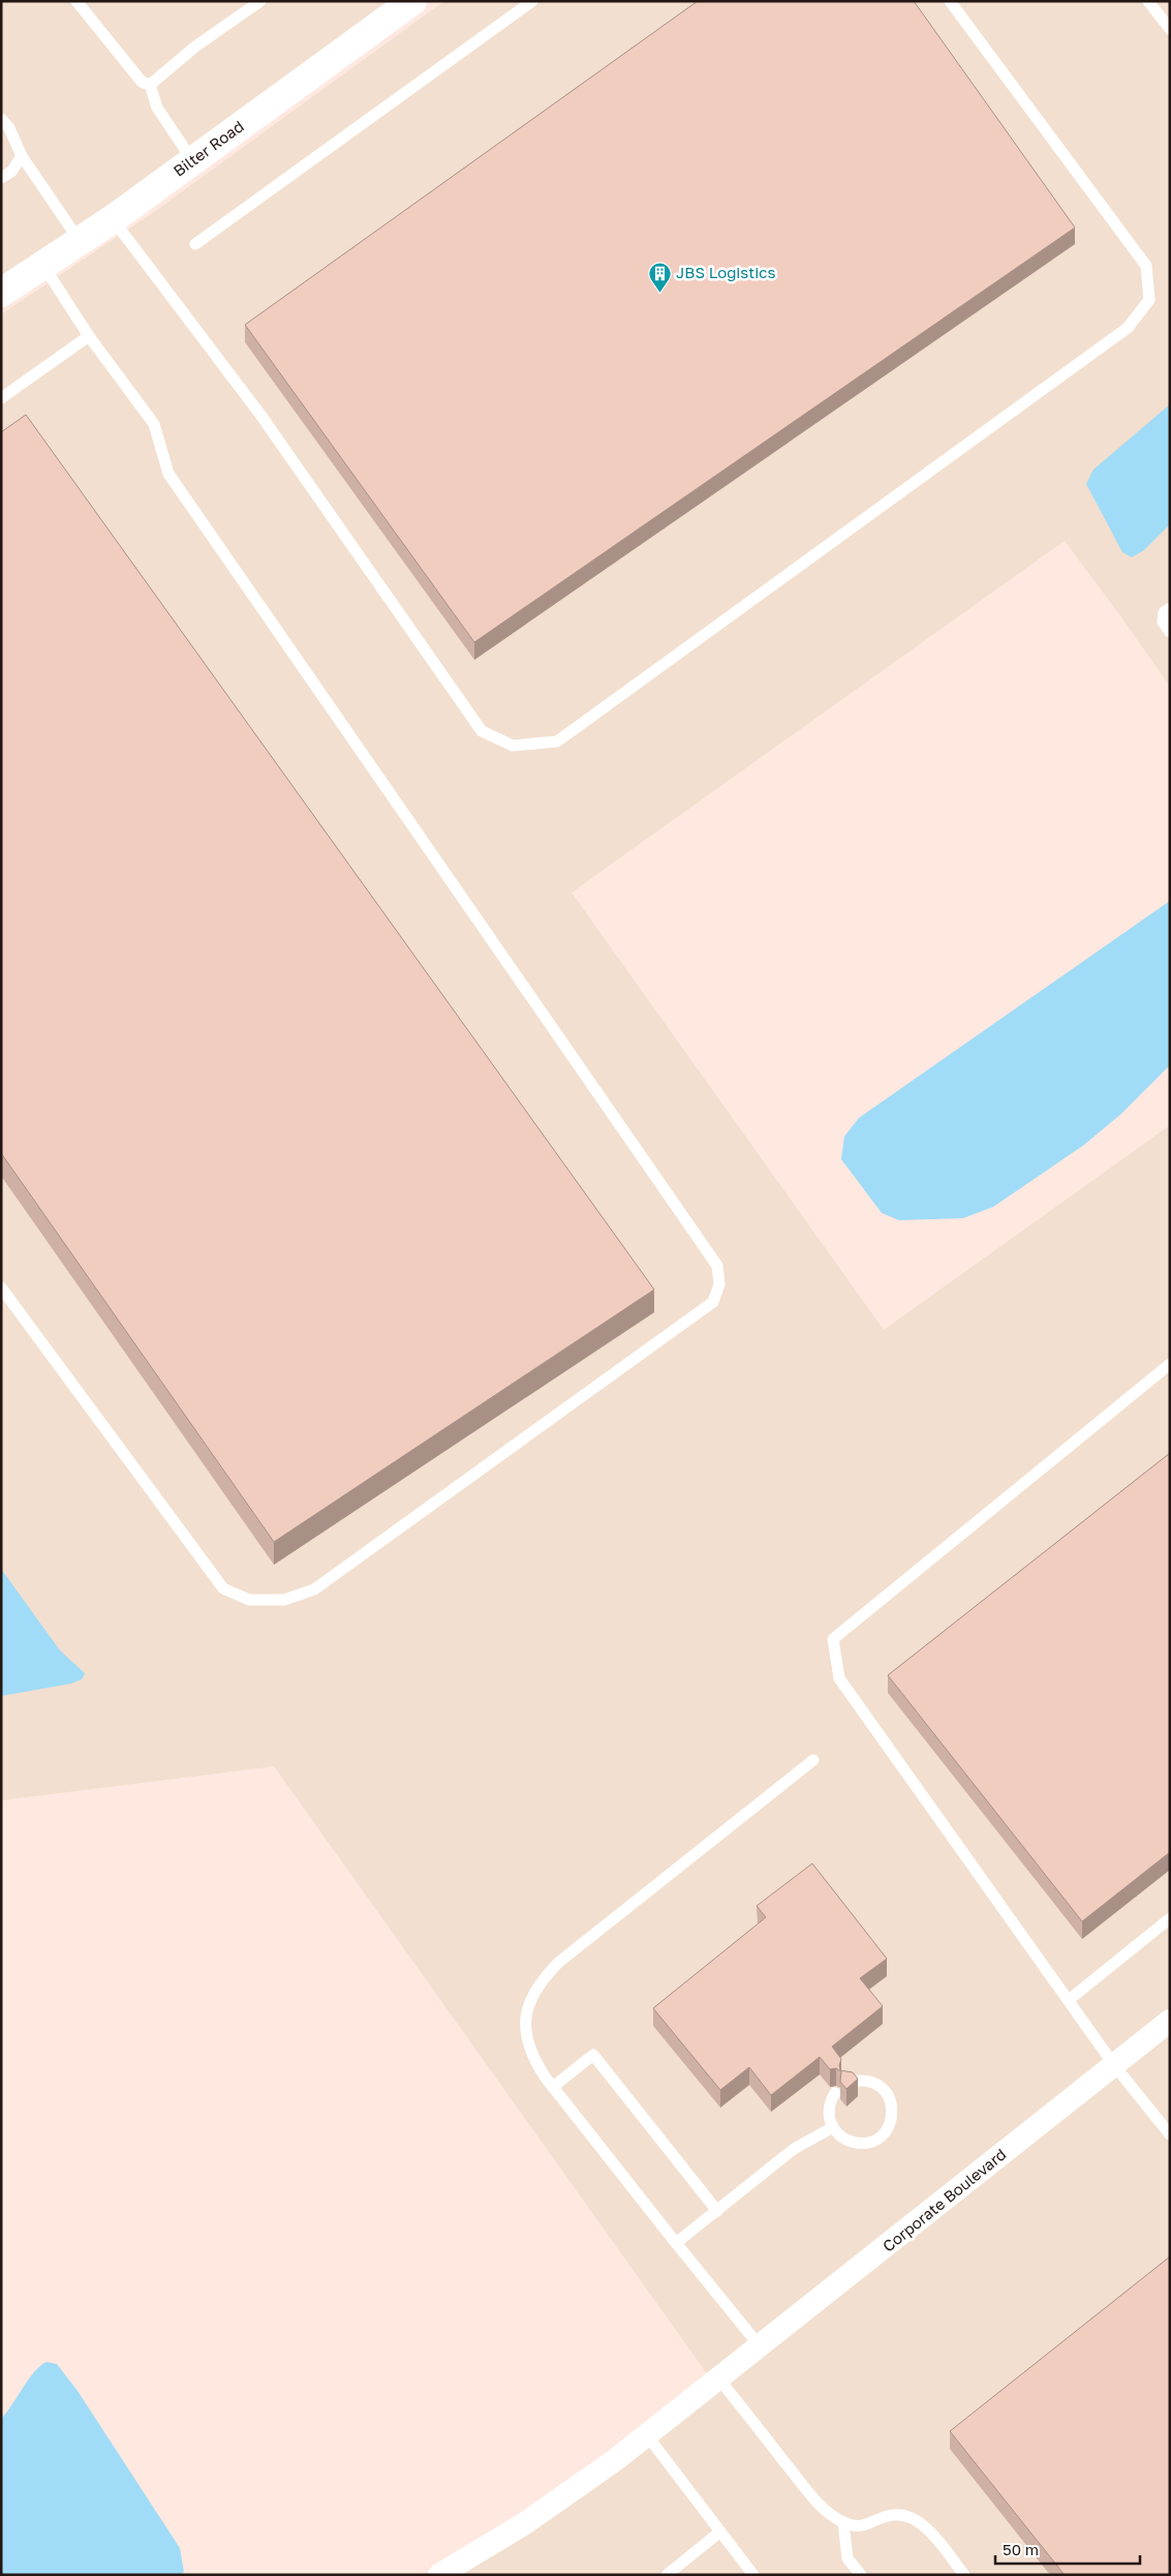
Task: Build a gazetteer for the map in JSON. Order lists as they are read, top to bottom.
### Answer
{
  "streets": {
    "street": ["Bilter Road", "Corporate Boulevard"]
  },
  "places": {
    "building": ["JBS Logistics"]
  },
  "scale_bar": "50 m"
}
